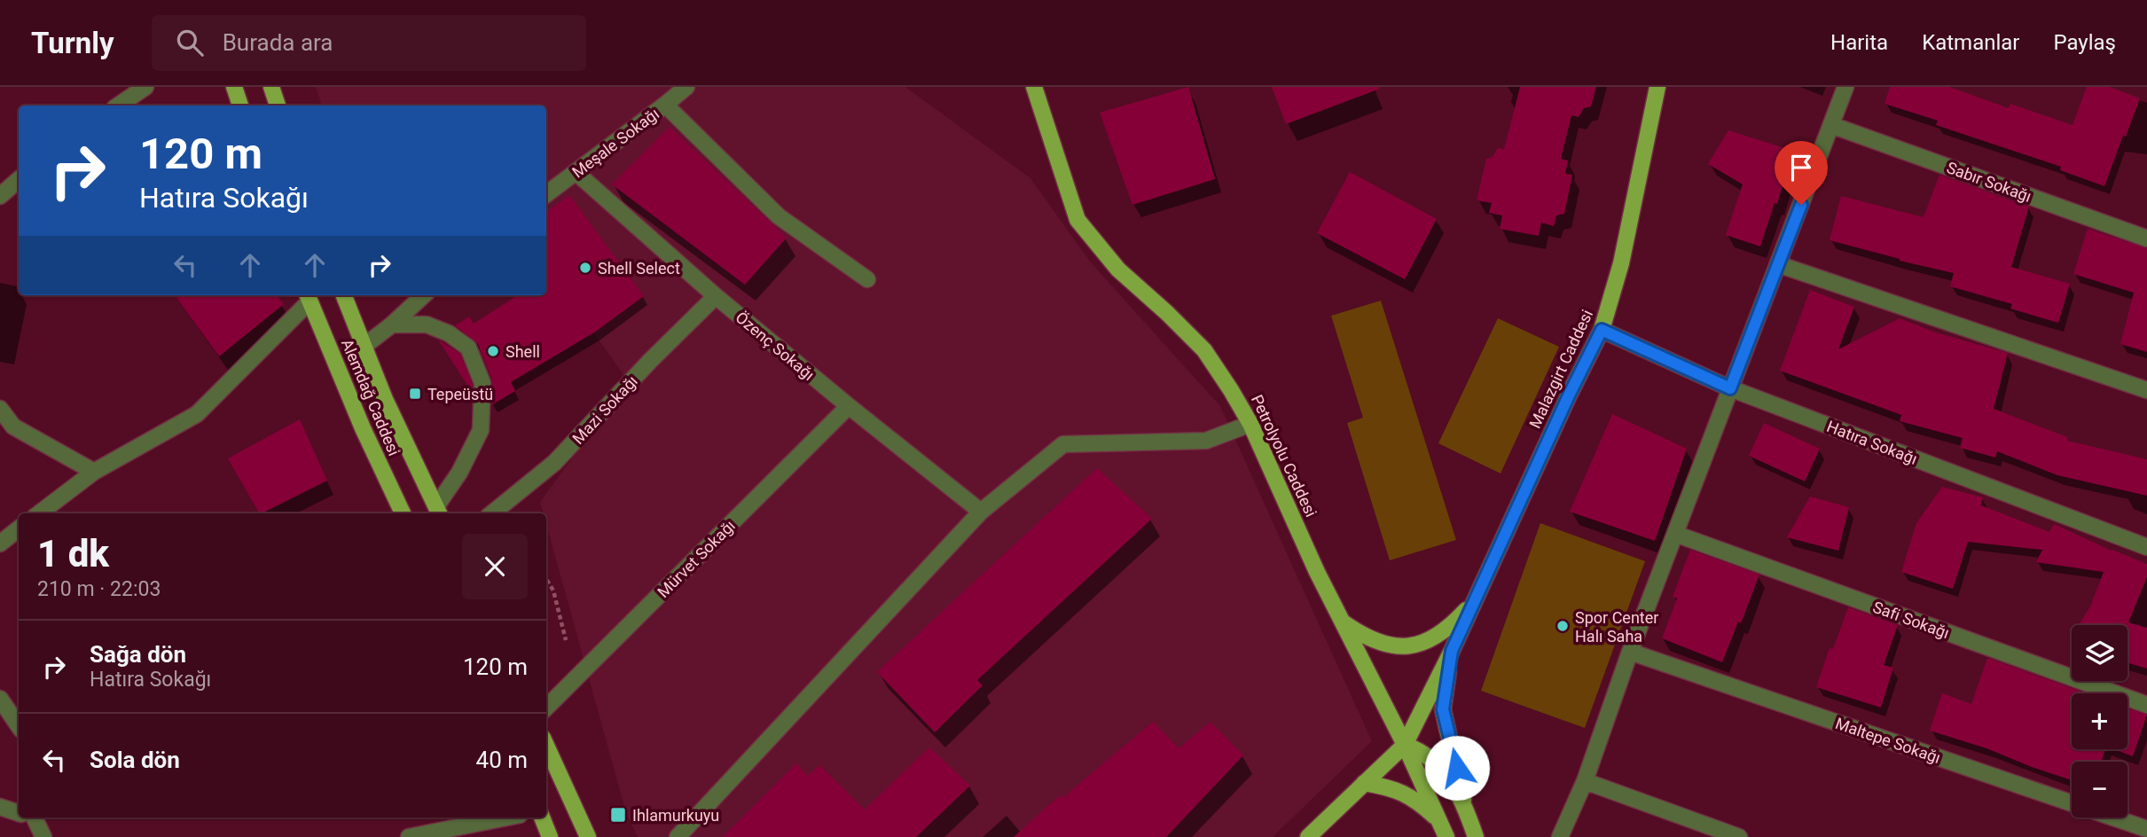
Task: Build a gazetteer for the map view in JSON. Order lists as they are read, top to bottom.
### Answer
{
  "streets": {
    "main road": ["Malazgirt Caddesi", "Alemdağ Caddesi", "Petrolyolu Caddesi"],
    "street": [
      "Meşale Sokağı",
      "Sabır Sokağı",
      "Özenç Sokağı",
      "Mazi Sokağı",
      "Hatıra Sokağı",
      "Mürvet Sokağı",
      "Safi Sokağı",
      "Maltepe Sokağı"
    ]
  },
  "crossings": [
    ["Meşale Sokağı", "Özenç Sokağı"],
    ["Özenç Sokağı", "Mazi Sokağı"],
    ["Özenç Sokağı", "Mürvet Sokağı"],
    ["Malazgirt Caddesi", "Hatıra Sokağı"],
    ["Malazgirt Caddesi", "Petrolyolu Caddesi"]
  ],
  "places": {
    "other": ["Shell Select", "Shell", "Spor Center Halı Saha"],
    "transit": ["Tepeüstü", "Ihlamurkuyu"]
  },
  "page": {
    "header": "Turnly",
    "search": "Burada ara",
    "nav": ["Harita", "Katmanlar", "Paylaş"],
    "turn": ["120 m", "Hatıra Sokağı"],
    "heading": ["1 dk", "210 m · 22:03"],
    "list": [
      {
        "name": "Sağa dön",
        "note": "Hatıra Sokağı",
        "value": "120 m"
      },
      {
        "name": "Sola dön",
        "value": "40 m"
      }
    ],
    "map_buttons": ["+", "−"]
  }
}
